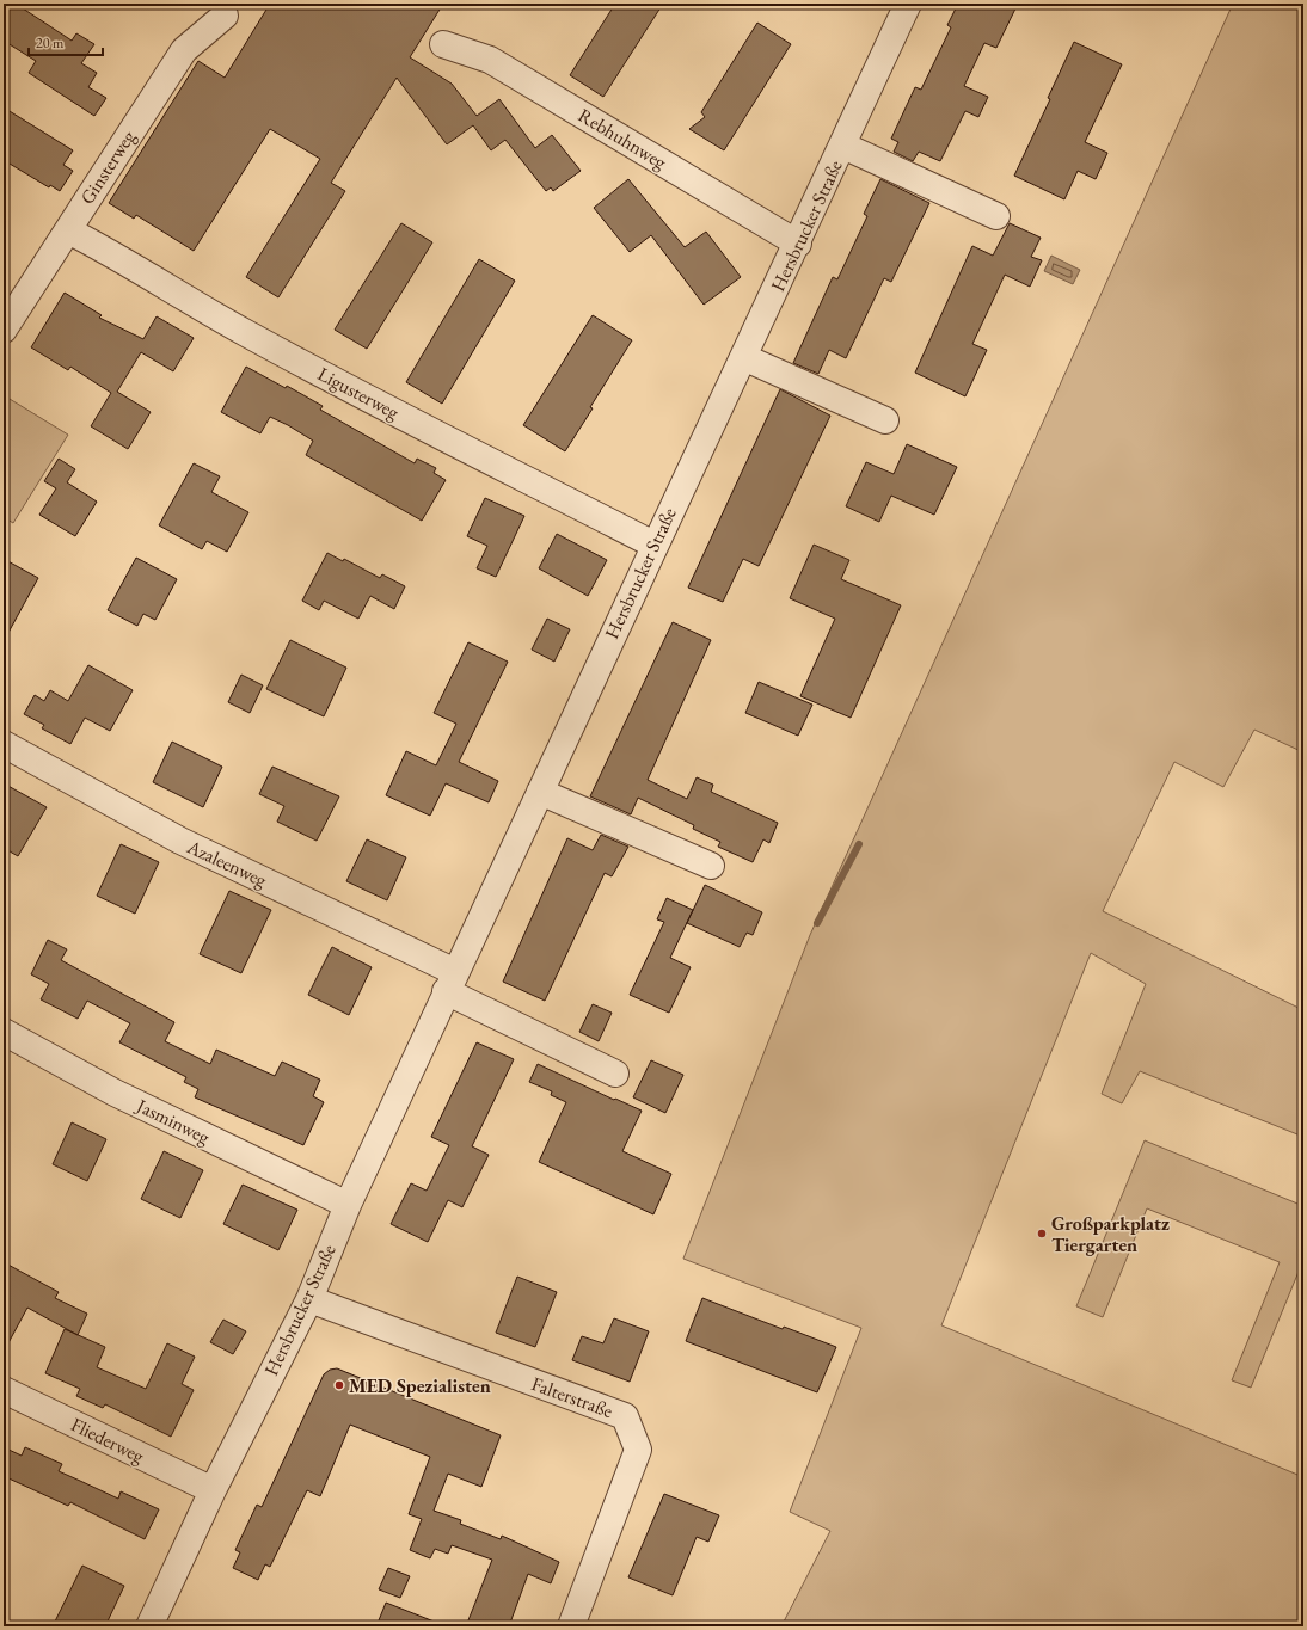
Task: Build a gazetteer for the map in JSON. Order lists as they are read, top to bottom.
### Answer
{
  "streets": {
    "street": [
      "Rebhuhnweg",
      "Ginsterweg",
      "Hersbrucker Straße",
      "Ligusterweg",
      "Azaleenweg",
      "Jasminweg",
      "Falterstraße",
      "Fliederweg"
    ]
  },
  "crossings": [
    ["Rebhuhnweg", "Hersbrucker Straße"],
    ["Ginsterweg", "Ligusterweg"],
    ["Hersbrucker Straße", "Ligusterweg"],
    ["Hersbrucker Straße", "Azaleenweg"],
    ["Hersbrucker Straße", "Jasminweg"],
    ["Hersbrucker Straße", "Falterstraße"],
    ["Hersbrucker Straße", "Fliederweg"]
  ],
  "places": ["Großparkplatz Tiergarten", "MED Spezialisten"],
  "scale_bar": "20 m"
}
